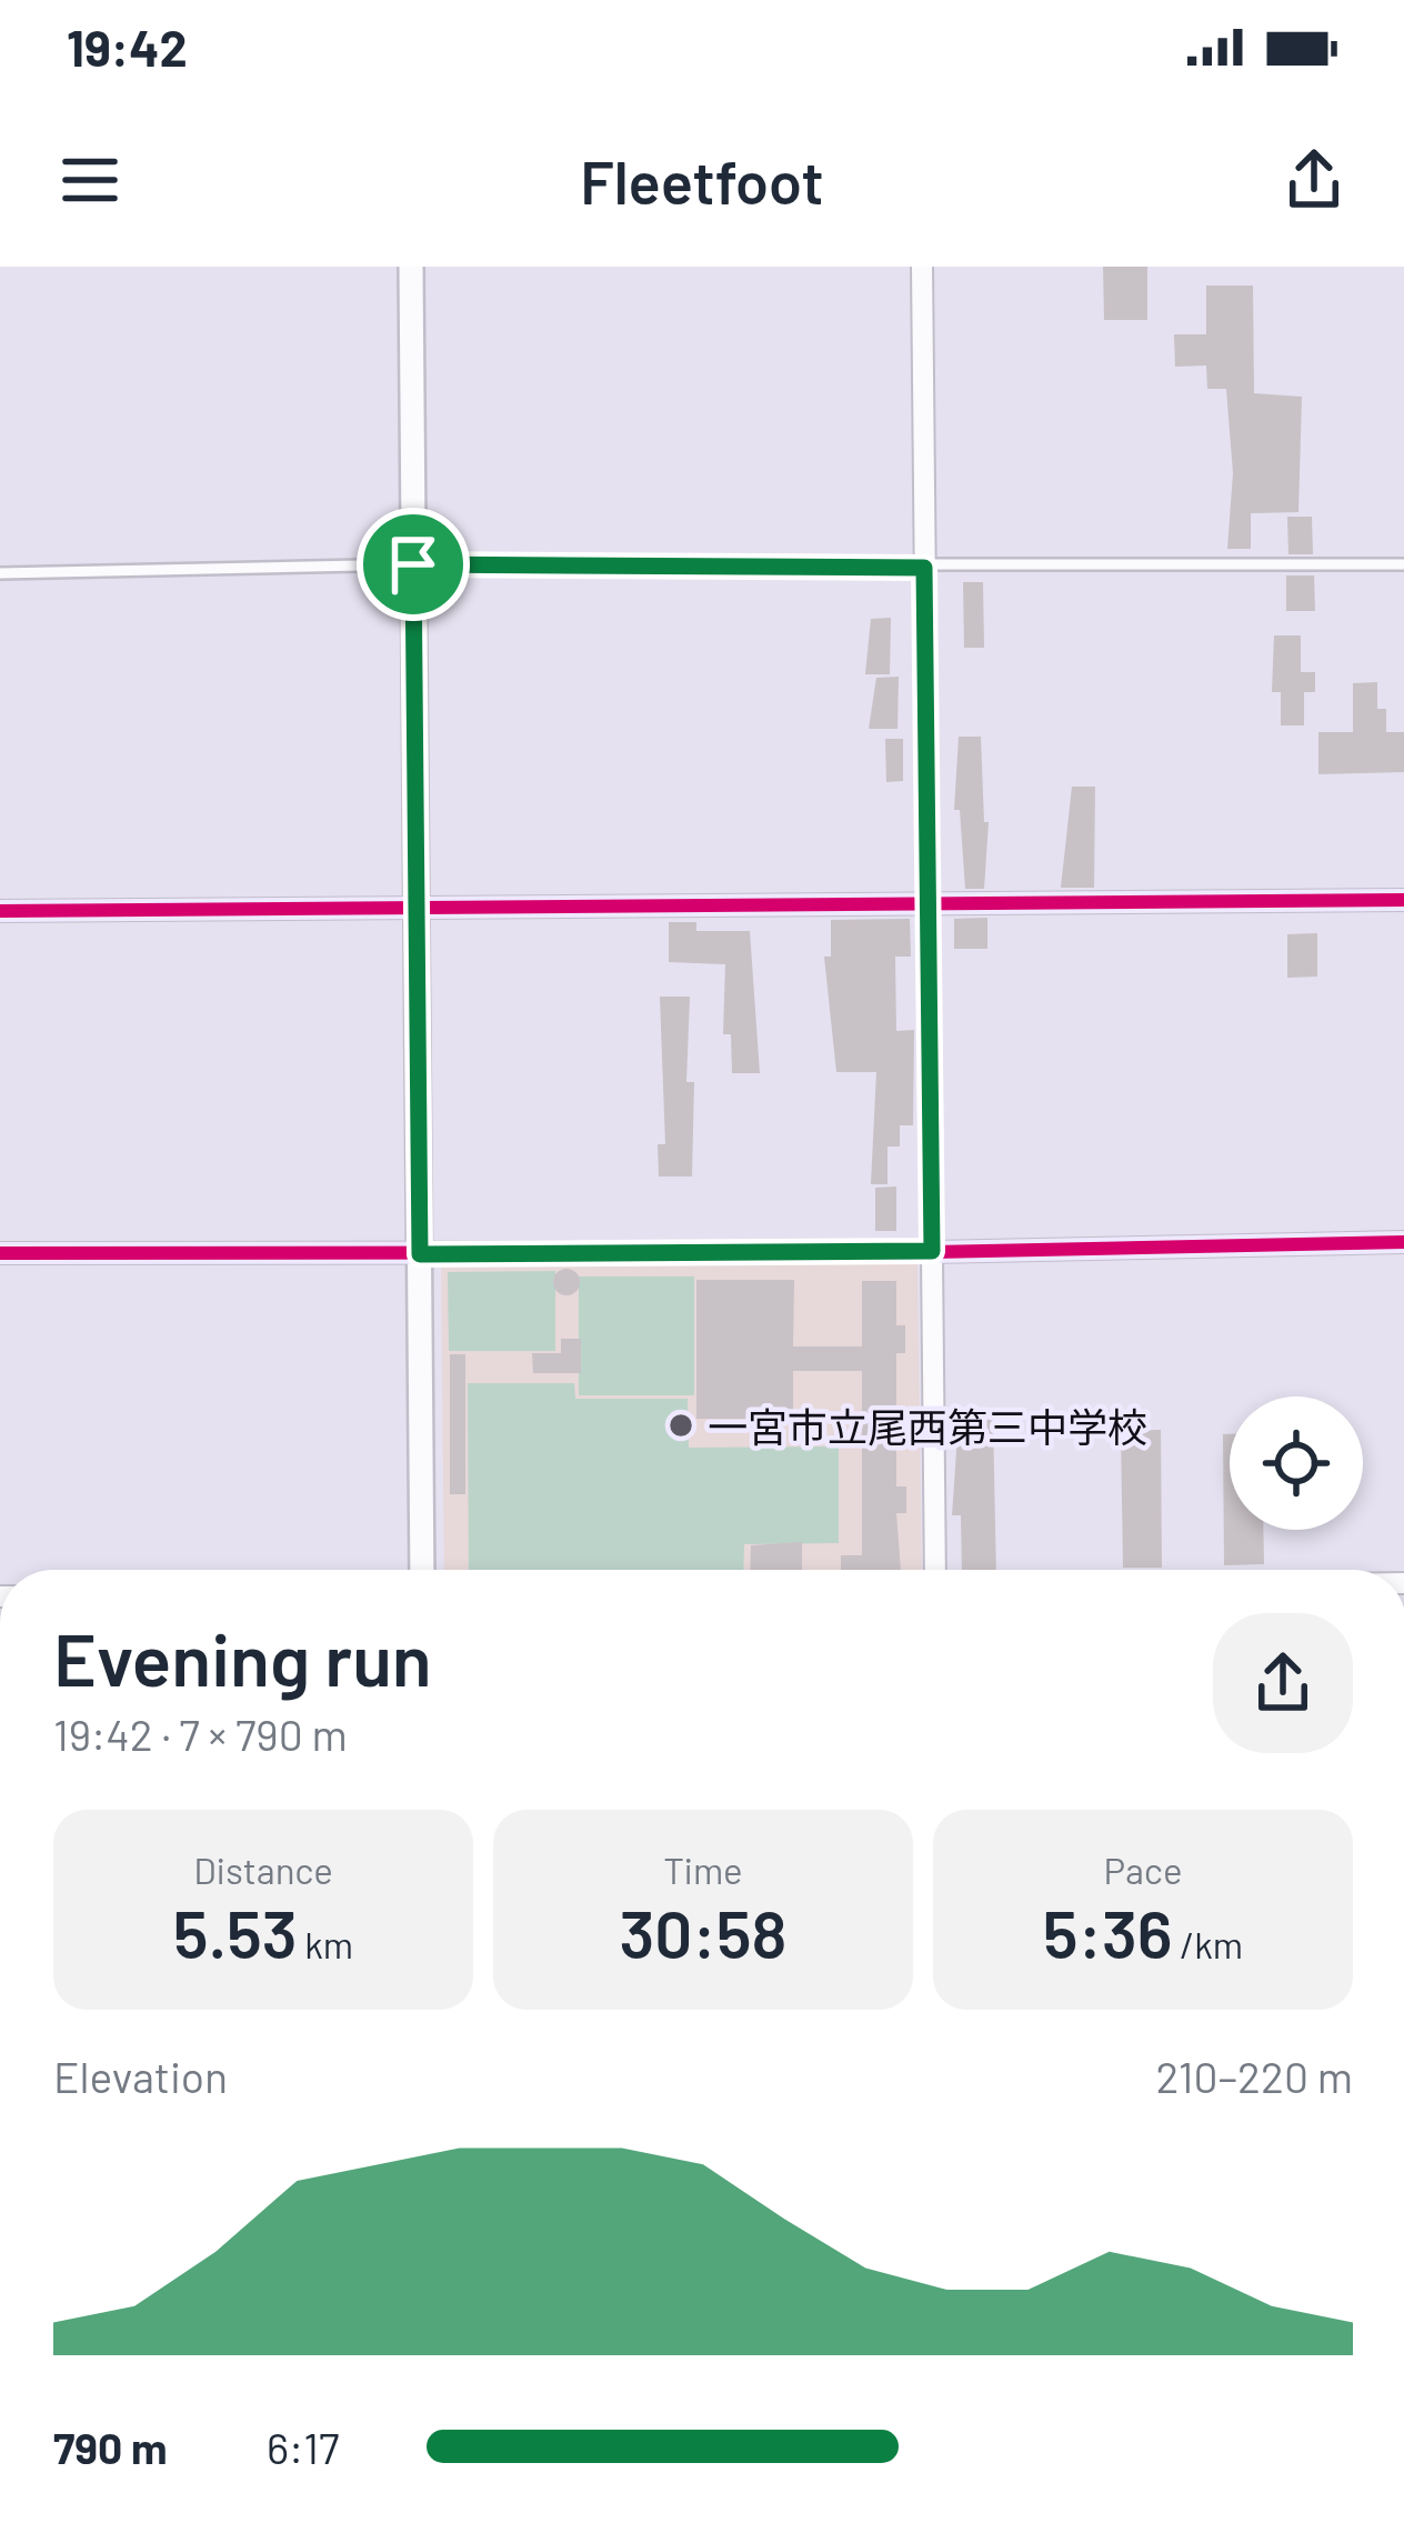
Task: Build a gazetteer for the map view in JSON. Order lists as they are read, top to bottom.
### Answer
{
  "places": ["一宮市立尾西第三中学校"],
  "page": {
    "status": "19:42",
    "header": "Fleetfoot",
    "heading": ["Evening run", "19:42 · 7 × 790 m"],
    "stats": [
      ["Distance", "5.53 km"],
      ["Time", "30:58"],
      ["Pace", "5:36 /km"]
    ],
    "chart": ["Elevation", "210–220 m"],
    "list": [
      {
        "name": "790 m",
        "note": "6:17"
      }
    ]
  }
}
